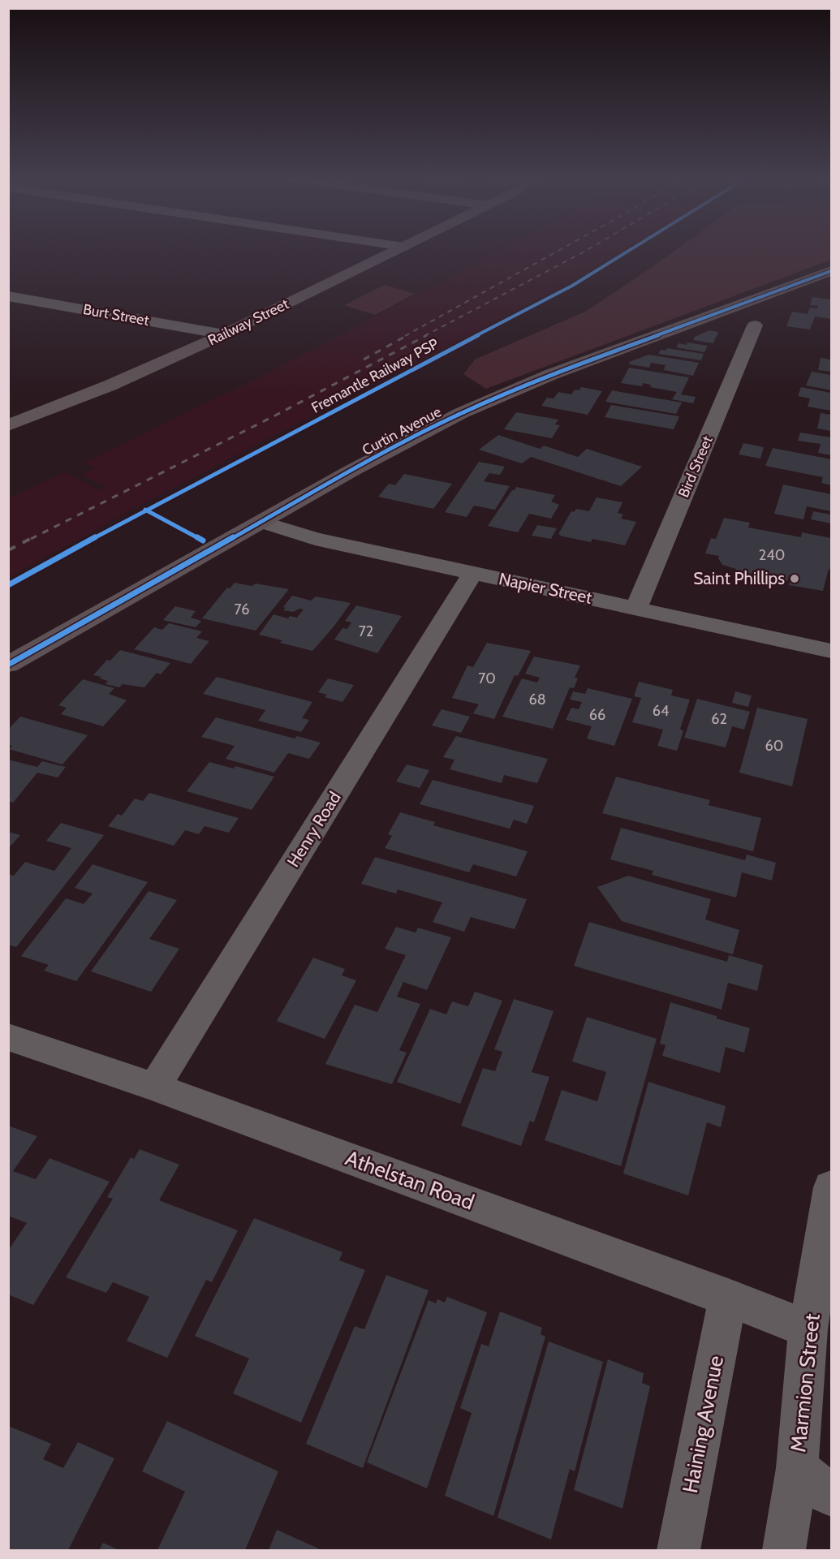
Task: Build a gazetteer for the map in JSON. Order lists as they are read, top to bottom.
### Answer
{
  "streets": {
    "main road": ["Curtin Avenue"],
    "street": [
      "Burt Street",
      "Railway Street",
      "Bird Street",
      "Napier Street",
      "Henry Road",
      "Athelstan Road",
      "Marmion Street",
      "Haining Avenue"
    ],
    "cycle path": ["Fremantle Railway PSP"]
  },
  "crossings": [
    ["Burt Street", "Railway Street"],
    ["Curtin Avenue", "Napier Street"],
    ["Bird Street", "Napier Street"],
    ["Napier Street", "Henry Road"],
    ["Henry Road", "Athelstan Road"],
    ["Athelstan Road", "Marmion Street"],
    ["Athelstan Road", "Haining Avenue"]
  ],
  "places": ["Saint Phillips"],
  "house_numbers": [
    "240",
    "76",
    "72",
    "70",
    "68",
    "64",
    "66",
    "62",
    "60"
  ]
}
